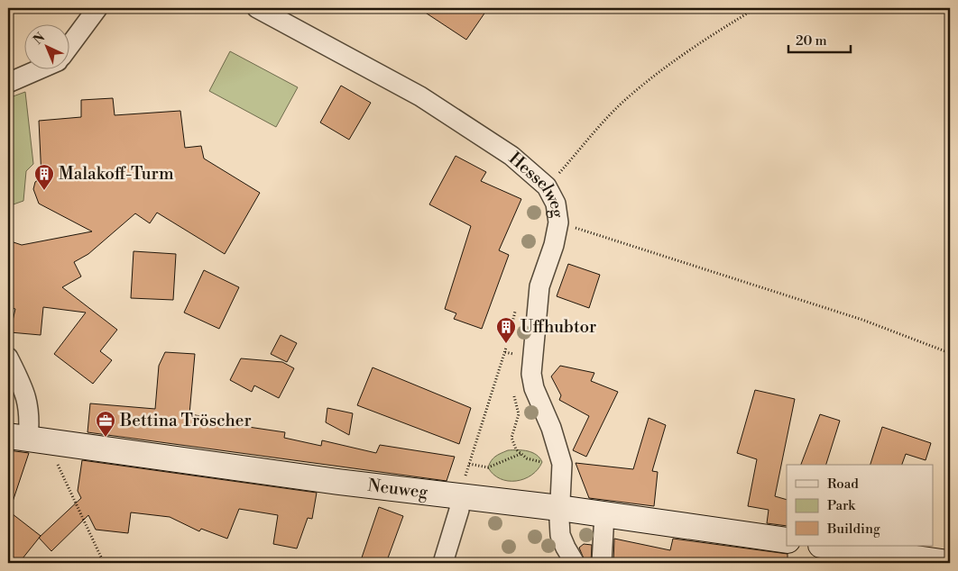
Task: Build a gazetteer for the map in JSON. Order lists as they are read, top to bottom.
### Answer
{
  "streets": {
    "street": ["Hesselweg", "Neuweg"]
  },
  "crossings": [
    ["Hesselweg", "Neuweg"]
  ],
  "places": {
    "building": ["Malakoff-Turm", "Uffhubtor"],
    "office": ["Bettina Tröscher"]
  },
  "legend": ["Road", "Park", "Building"],
  "scale_bar": "20 m",
  "north": "top left"
}
